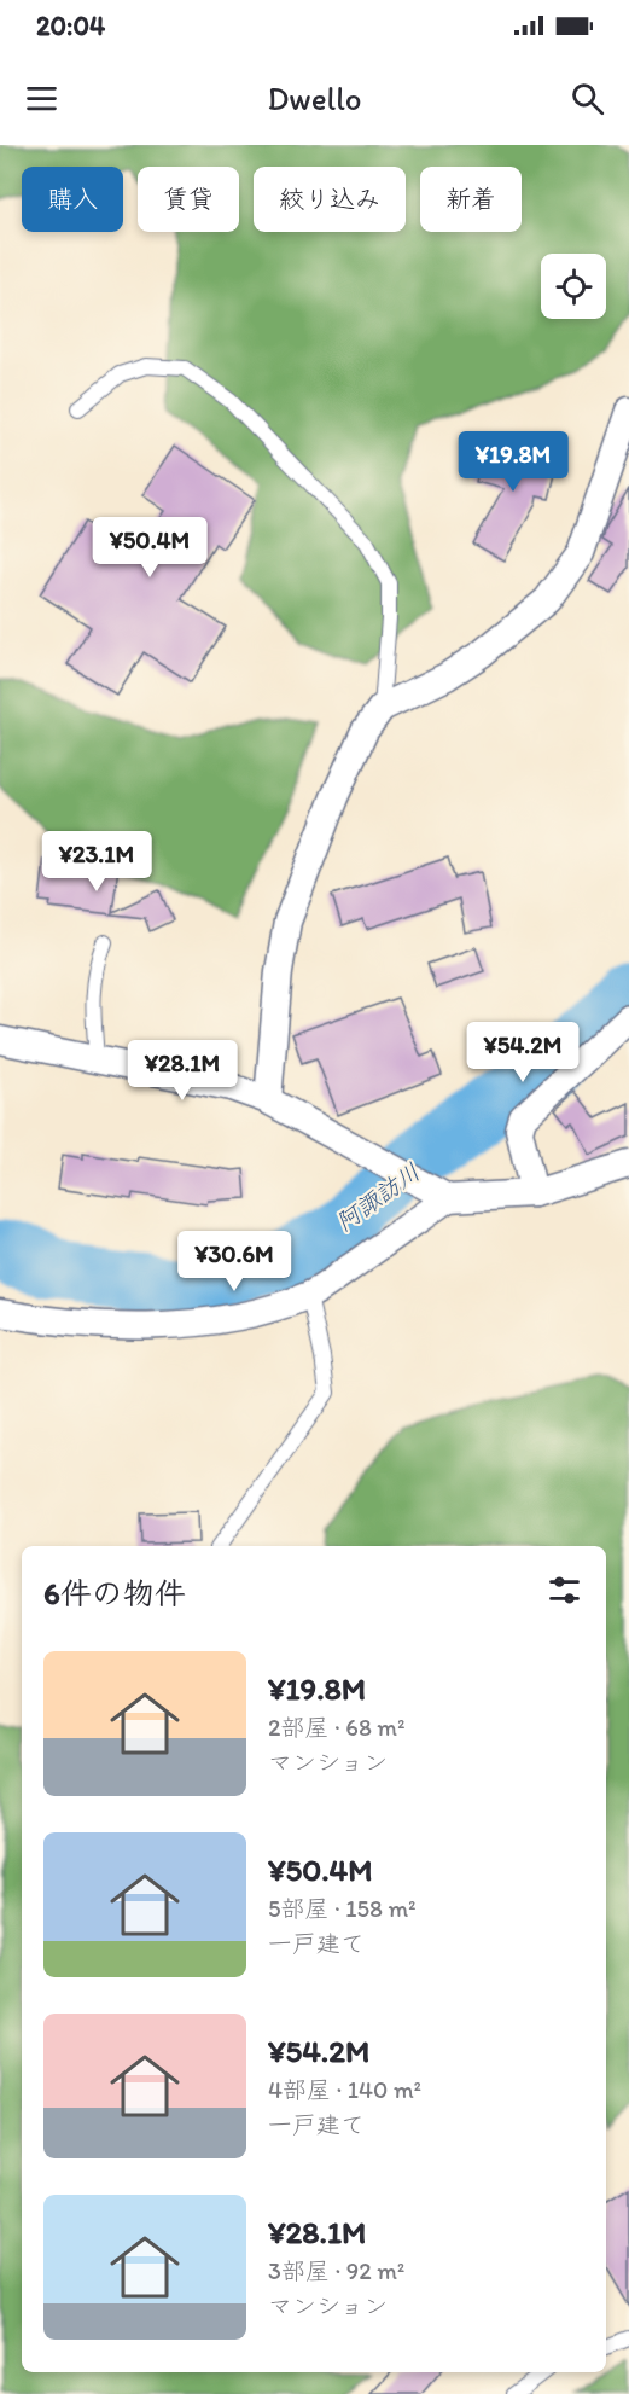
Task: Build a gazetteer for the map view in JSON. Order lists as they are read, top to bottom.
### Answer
{
  "water": ["阿諏訪川"],
  "page": {
    "status": "20:04",
    "header": "Dwello",
    "chip": [
      "購入",
      "賃貸",
      "絞り込み",
      "新着"
    ],
    "price": [
      "¥19.8M",
      "¥50.4M",
      "¥23.1M",
      "¥54.2M",
      "¥28.1M",
      "¥30.6M"
    ],
    "heading": "6件の物件",
    "list": [
      {
        "name": "¥19.8M",
        "note": "2部屋 · 68 m² · マンション"
      },
      {
        "name": "¥50.4M",
        "note": "5部屋 · 158 m² · 一戸建て"
      },
      {
        "name": "¥54.2M",
        "note": "4部屋 · 140 m² · 一戸建て"
      },
      {
        "name": "¥28.1M",
        "note": "3部屋 · 92 m² · マンション"
      }
    ]
  }
}
